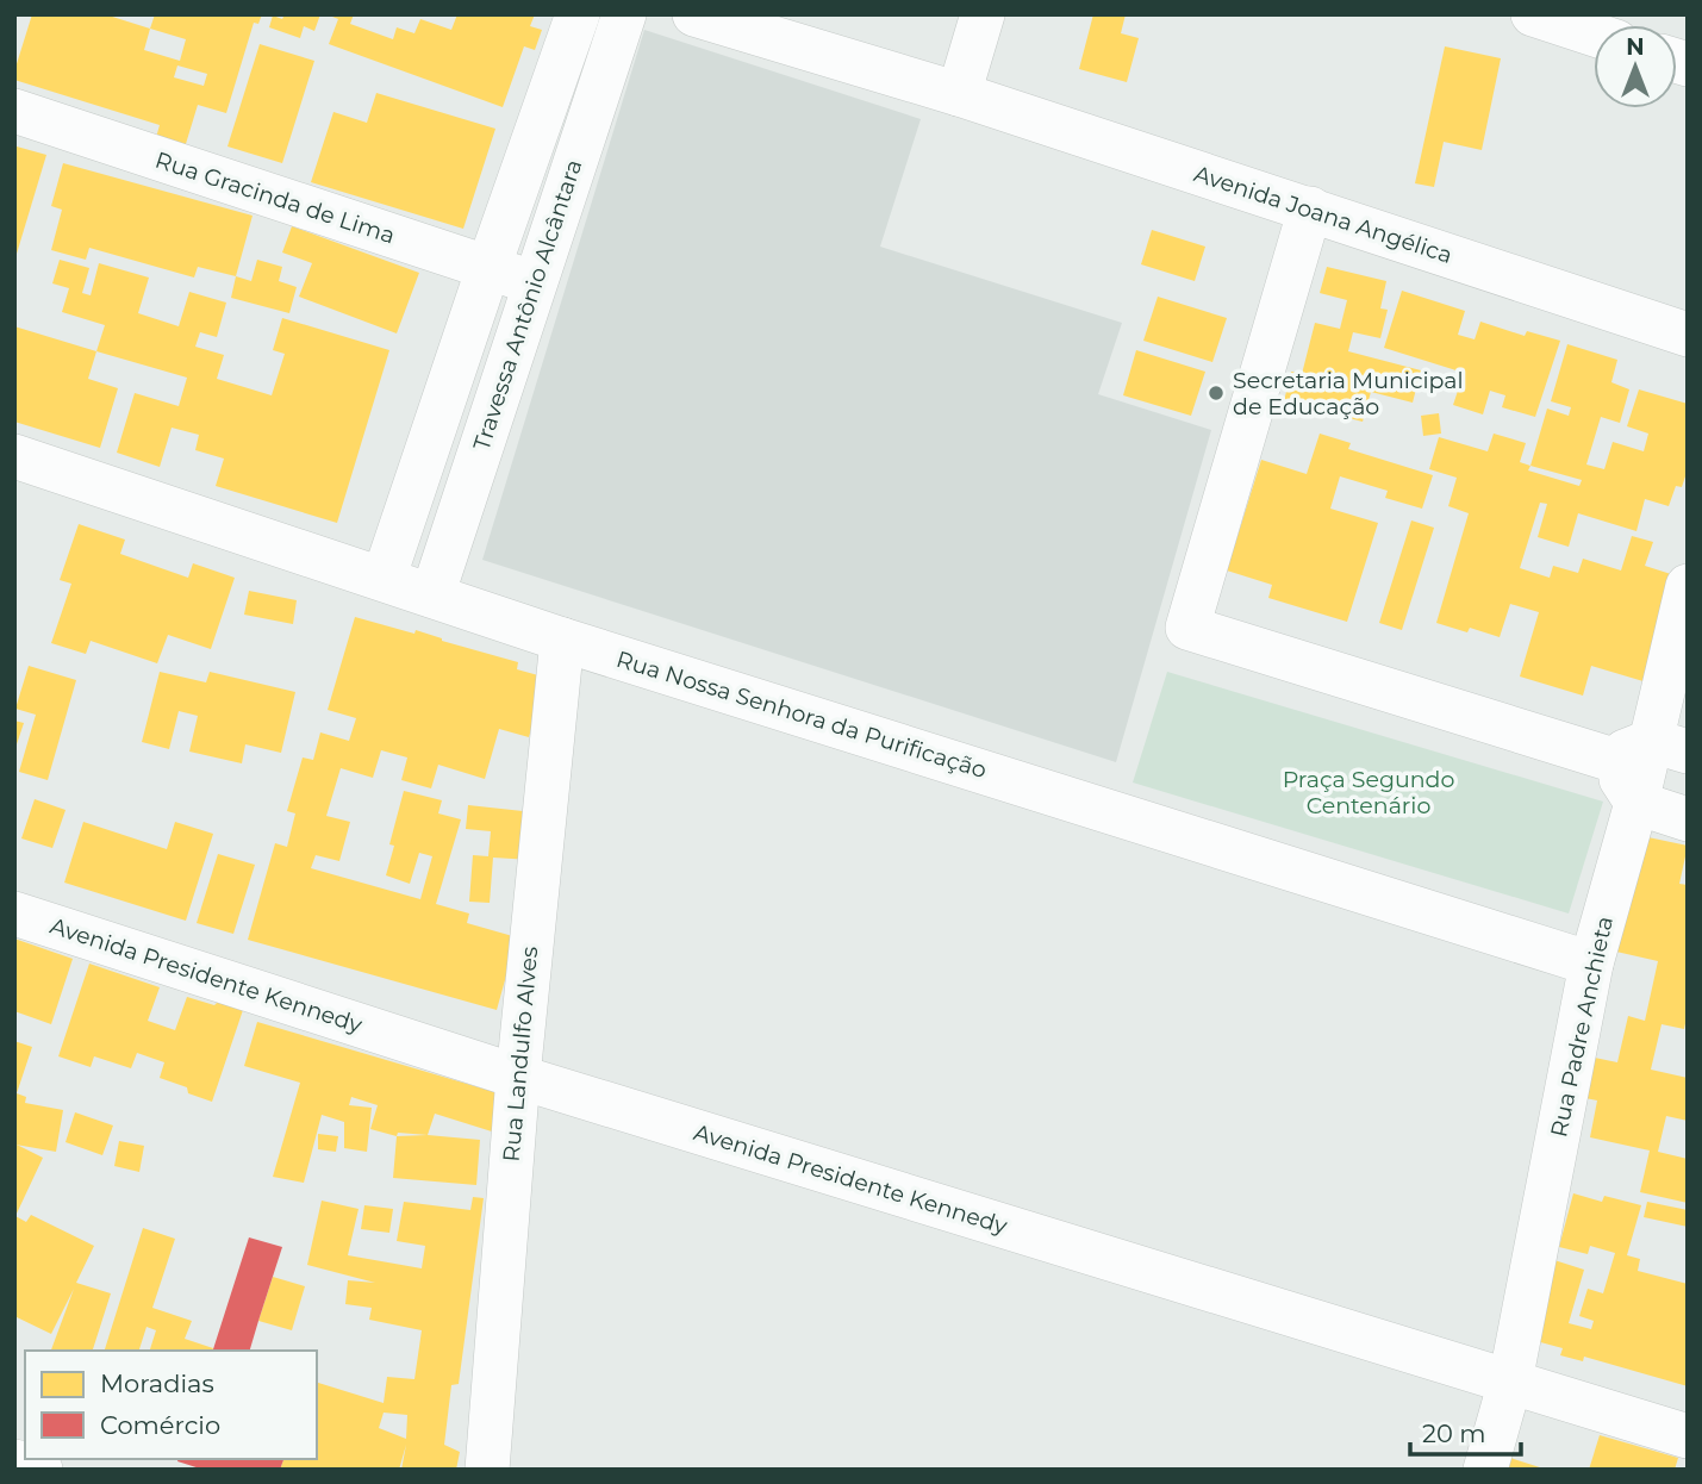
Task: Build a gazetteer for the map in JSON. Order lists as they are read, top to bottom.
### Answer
{
  "streets": {
    "street": [
      "Rua Gracinda de Lima",
      "Avenida Joana Angélica",
      "Travessa Antônio Alcântara",
      "Rua Nossa Senhora da Purificação",
      "Avenida Presidente Kennedy",
      "Rua Padre Anchieta",
      "Rua Landulfo Alves"
    ]
  },
  "crossings": [
    ["Rua Gracinda de Lima", "Travessa Antônio Alcântara"],
    ["Travessa Antônio Alcântara", "Rua Nossa Senhora da Purificação"],
    ["Rua Nossa Senhora da Purificação", "Rua Padre Anchieta"],
    ["Rua Nossa Senhora da Purificação", "Rua Landulfo Alves"],
    ["Avenida Presidente Kennedy", "Rua Padre Anchieta"],
    ["Avenida Presidente Kennedy", "Rua Landulfo Alves"]
  ],
  "parks": ["Praça Segundo Centenário"],
  "places": ["Secretaria Municipal de Educação"],
  "legend": ["Moradias", "Comércio"],
  "scale_bar": "20 m",
  "north": "top"
}
